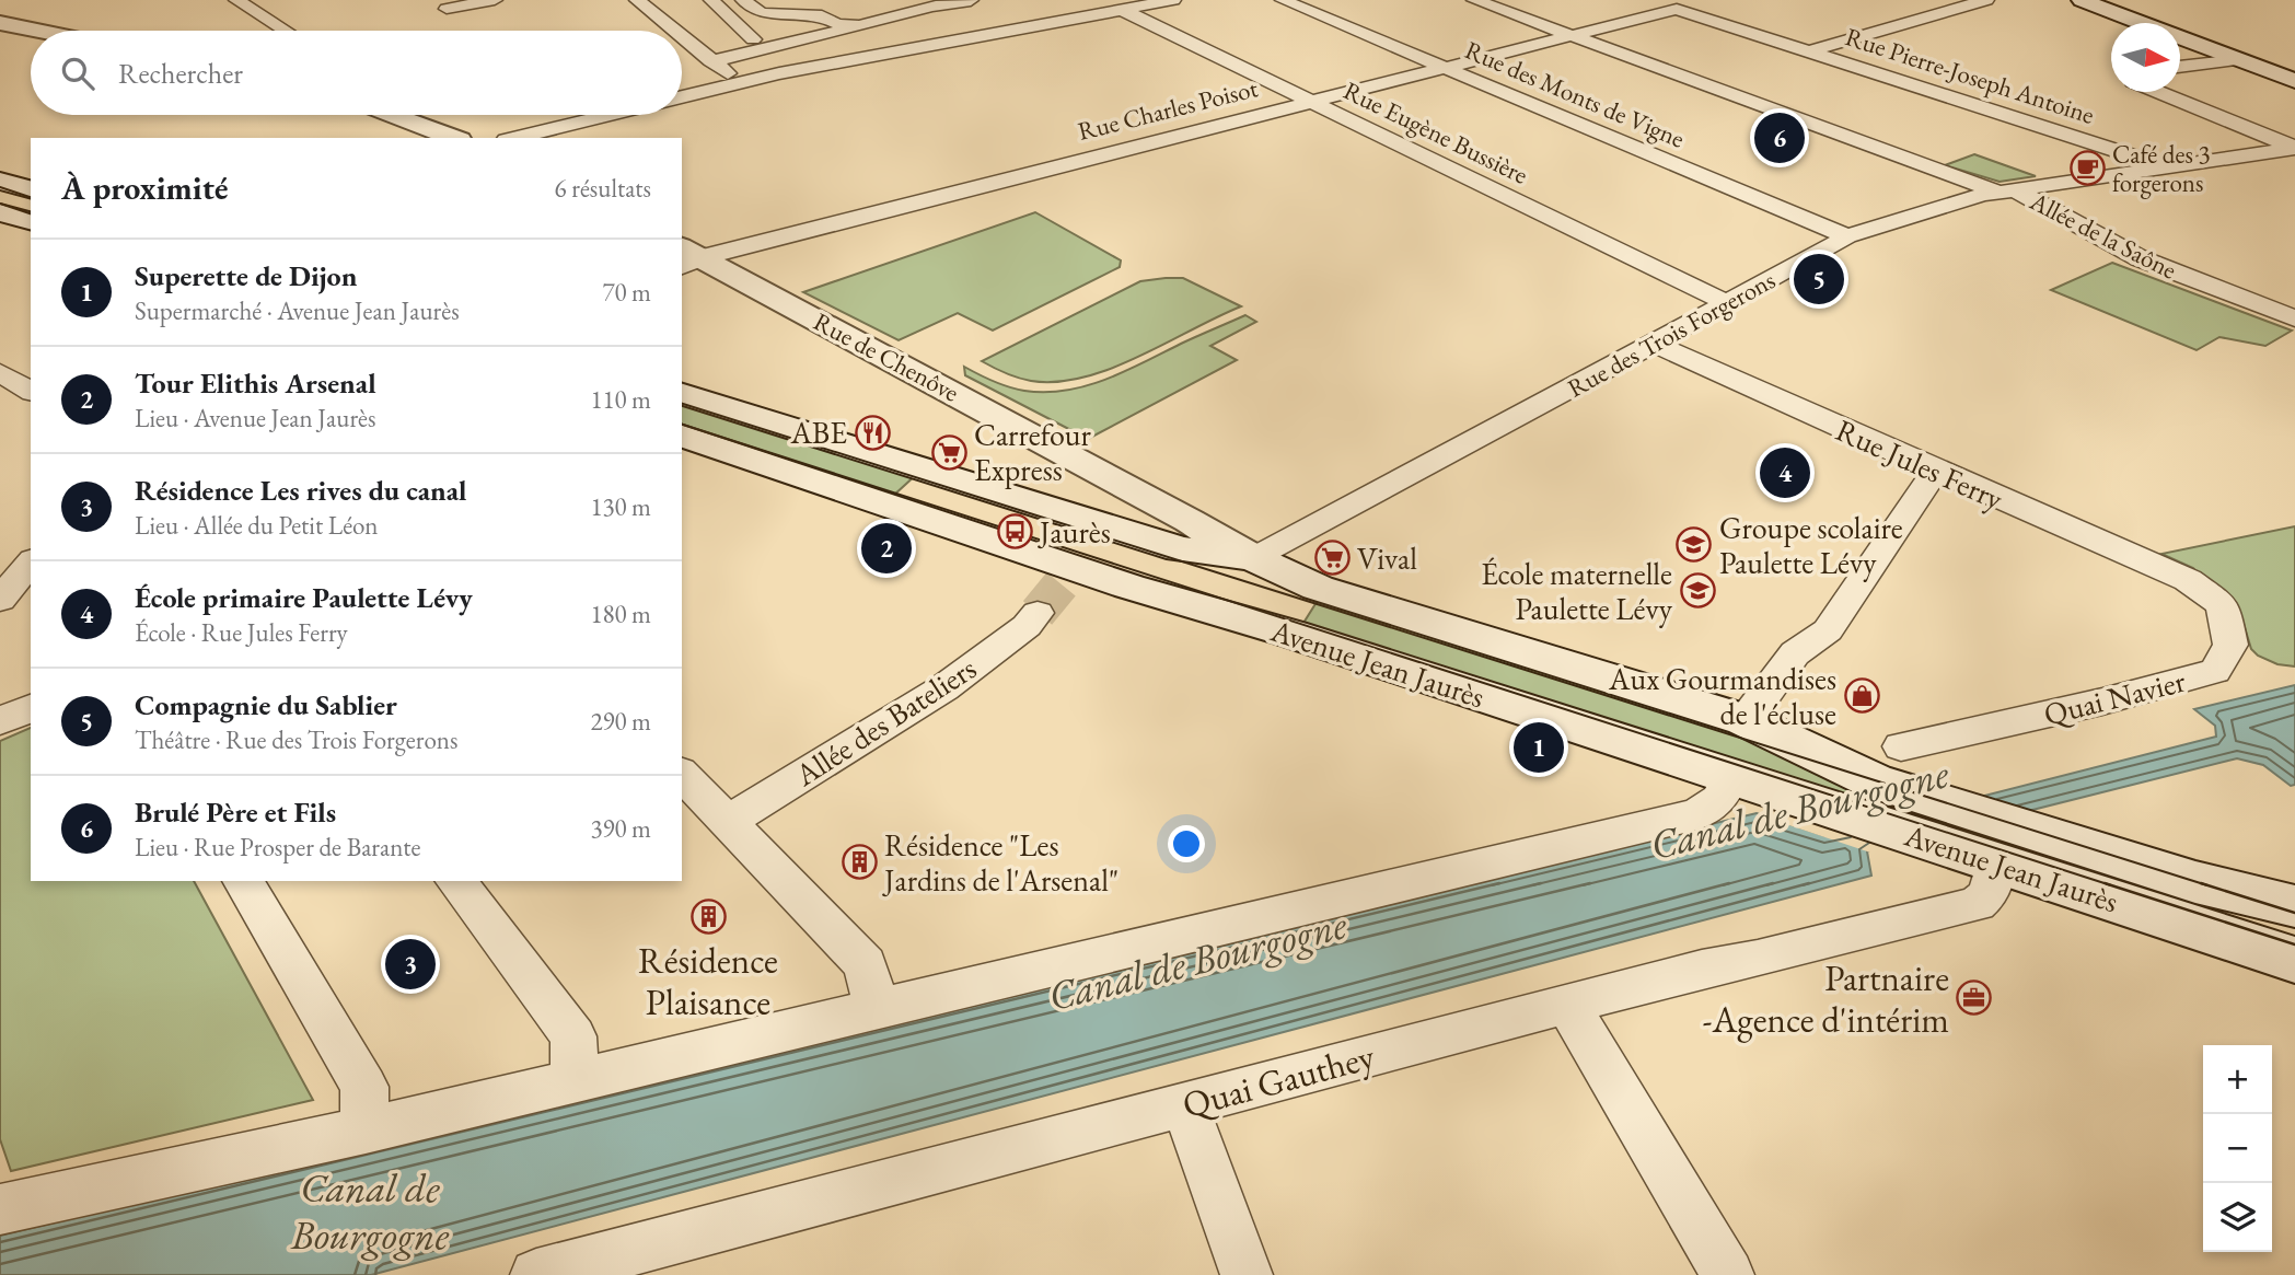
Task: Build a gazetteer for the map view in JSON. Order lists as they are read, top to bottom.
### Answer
{
  "streets": {
    "main road": ["Rue de Chenôve", "Avenue Jean Jaurès"],
    "street": [
      "Rue Pierre-Joseph Antoine",
      "Rue des Monts de Vigne",
      "Rue Charles Poisot",
      "Rue Eugène Bussière",
      "Allée de la Saône",
      "Rue des Trois Forgerons",
      "Rue Jules Ferry",
      "Quai Navier",
      "Allée des Bateliers",
      "Quai Gauthey"
    ]
  },
  "crossings": [
    ["Rue Pierre-Joseph Antoine", "Rue Charles Poisot"],
    ["Rue Pierre-Joseph Antoine", "Rue des Trois Forgerons"],
    ["Rue des Monts de Vigne", "Rue Charles Poisot"],
    ["Rue des Monts de Vigne", "Rue des Trois Forgerons"],
    ["Rue Charles Poisot", "Rue Eugène Bussière"],
    ["Rue Charles Poisot", "Allée de la Saône"],
    ["Rue Charles Poisot", "Rue de Chenôve"],
    ["Rue Eugène Bussière", "Rue des Trois Forgerons"],
    ["Allée de la Saône", "Rue des Trois Forgerons"],
    ["Rue des Trois Forgerons", "Rue de Chenôve"],
    ["Rue des Trois Forgerons", "Rue Jules Ferry"],
    ["Rue des Trois Forgerons", "Avenue Jean Jaurès"],
    ["Rue de Chenôve", "Avenue Jean Jaurès"],
    ["Rue Jules Ferry", "Quai Navier"],
    ["Avenue Jean Jaurès", "Quai Navier"],
    ["Avenue Jean Jaurès", "Quai Gauthey"]
  ],
  "water": ["Canal de Bourgogne"],
  "places": {
    "cafe": ["Café des 3 forgerons"],
    "restaurant": ["ABE"],
    "supermarket": ["Carrefour Express", "Vival"],
    "bus stop": ["Jaurès"],
    "school or university": ["Groupe scolaire Paulette Lévy", "École maternelle Paulette Lévy"],
    "shop": ["Aux Gourmandises de l'écluse"],
    "building": ["Résidence \"Les Jardins de l'Arsenal\"", "Résidence Plaisance"],
    "office": ["Partnaire -Agence d'intérim"]
  },
  "north": "right",
  "page": {
    "search": "Rechercher",
    "pins": [
      "6",
      "5",
      "4",
      "2",
      "1",
      "3"
    ],
    "heading": ["À proximité", "6 résultats"],
    "list": [
      {
        "mark": "1",
        "name": "Superette de Dijon",
        "note": "Supermarché · Avenue Jean Jaurès",
        "value": "70 m"
      },
      {
        "mark": "2",
        "name": "Tour Elithis Arsenal",
        "note": "Lieu · Avenue Jean Jaurès",
        "value": "110 m"
      },
      {
        "mark": "3",
        "name": "Résidence Les rives du canal",
        "note": "Lieu · Allée du Petit Léon",
        "value": "130 m"
      },
      {
        "mark": "4",
        "name": "École primaire Paulette Lévy",
        "note": "École · Rue Jules Ferry",
        "value": "180 m"
      },
      {
        "mark": "5",
        "name": "Compagnie du Sablier",
        "note": "Théâtre · Rue des Trois Forgerons",
        "value": "290 m"
      },
      {
        "mark": "6",
        "name": "Brulé Père et Fils",
        "note": "Lieu · Rue Prosper de Barante",
        "value": "390 m"
      }
    ],
    "map_buttons": ["+", "−"]
  }
}
